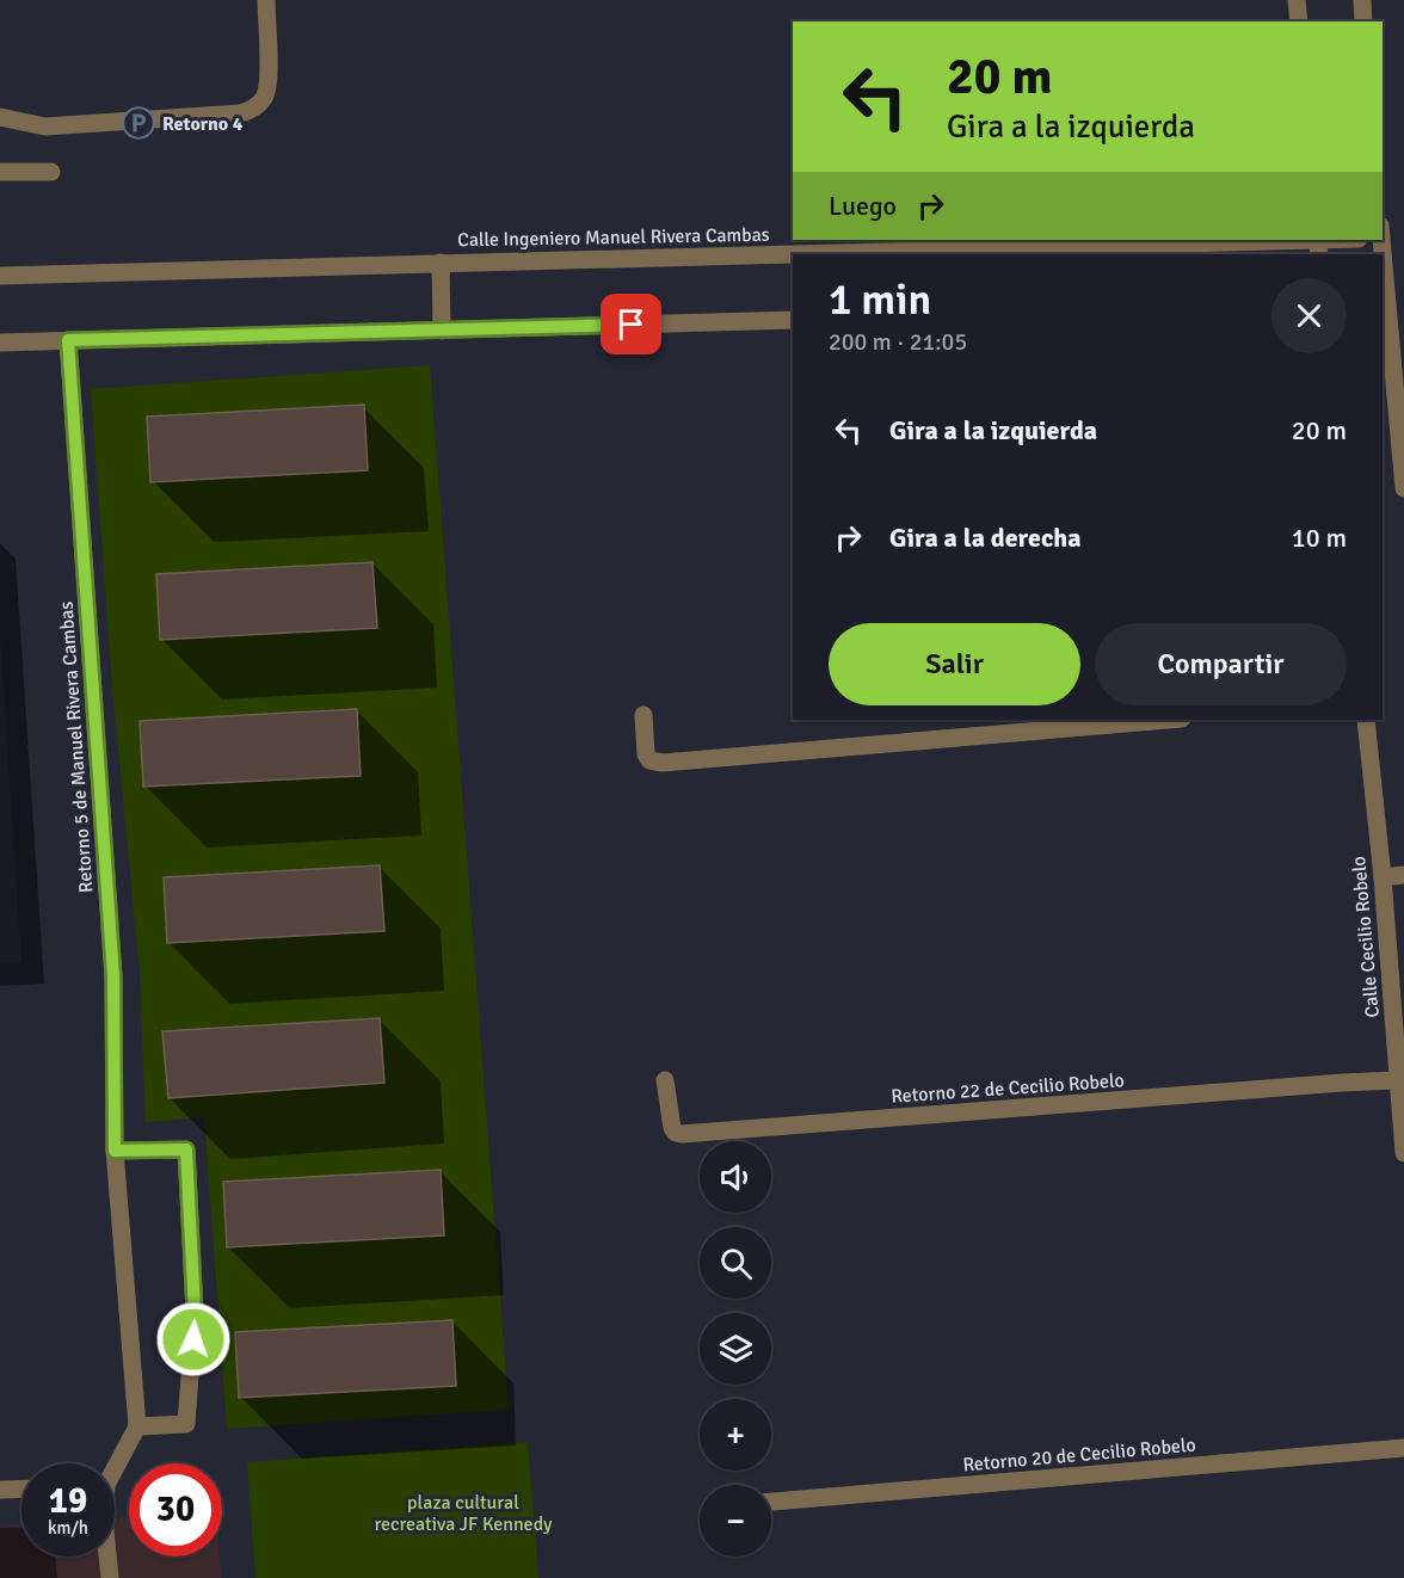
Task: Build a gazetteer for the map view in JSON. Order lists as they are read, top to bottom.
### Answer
{
  "streets": {
    "street": [
      "Calle Ingeniero Manuel Rivera Cambas",
      "Retorno 5 de Manuel Rivera Cambas",
      "Calle Cecilio Robelo",
      "Retorno 22 de Cecilio Robelo",
      "Retorno 20 de Cecilio Robelo"
    ]
  },
  "crossings": [
    ["Calle Cecilio Robelo", "Retorno 22 de Cecilio Robelo"]
  ],
  "parks": ["plaza cultural recreativa JF Kennedy"],
  "places": {
    "parking": ["Retorno 4"]
  },
  "page": {
    "turn": ["20 m", "Gira a la izquierda"],
    "then": "Luego",
    "heading": ["1 min", "200 m · 21:05"],
    "list": [
      {
        "name": "Gira a la izquierda",
        "value": "20 m"
      },
      {
        "name": "Gira a la derecha",
        "value": "10 m"
      }
    ],
    "buttons": ["Salir", "Compartir"],
    "map_buttons": ["+", "−"],
    "speed": "19 km/h",
    "limit": "30"
  }
}
